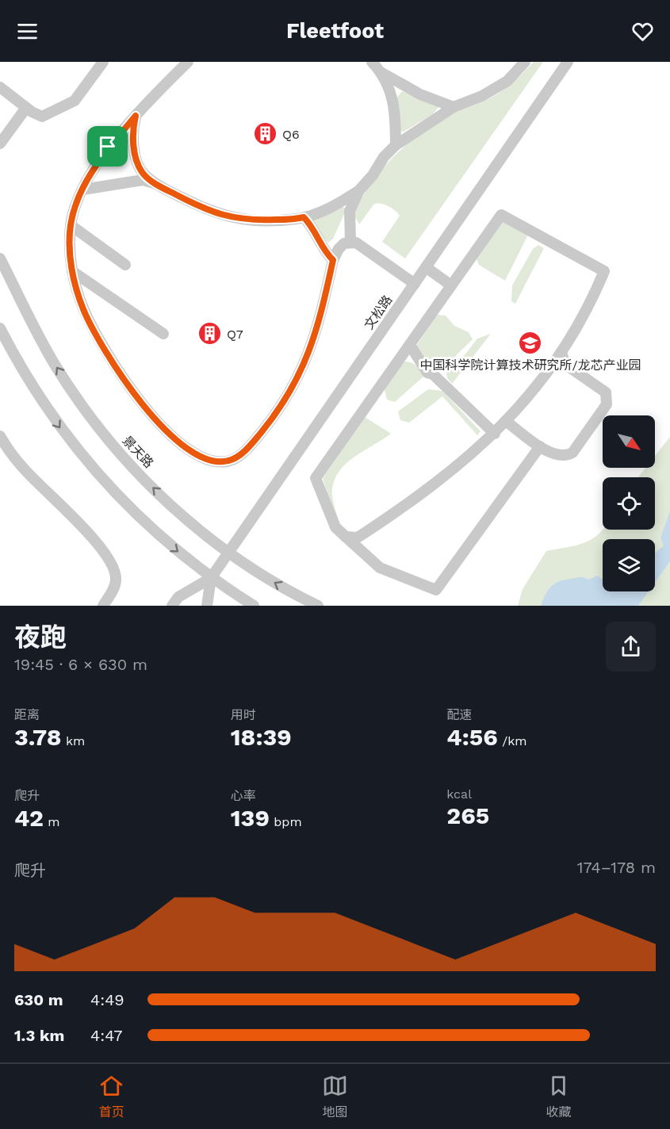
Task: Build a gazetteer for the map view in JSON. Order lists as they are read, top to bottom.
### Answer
{
  "streets": {
    "street": ["文松路", "景天路"]
  },
  "crossings": [
    ["文松路", "景天路"]
  ],
  "places": {
    "building": ["Q6", "Q7"],
    "school or university": ["中国科学院计算技术研究所/龙芯产业园"]
  },
  "north": "bottom right",
  "page": {
    "header": "Fleetfoot",
    "heading": ["夜跑", "19:45 · 6 × 630 m"],
    "stats": [
      ["距离", "3.78 km"],
      ["用时", "18:39"],
      ["配速", "4:56 /km"],
      ["爬升", "42 m"],
      ["心率", "139 bpm"],
      ["kcal", "265"]
    ],
    "chart": ["爬升", "174–178 m"],
    "list": [
      {
        "name": "630 m",
        "note": "4:49"
      },
      {
        "name": "1.3 km",
        "note": "4:47"
      }
    ],
    "tabs": ["首页", "地图", "收藏"]
  }
}
